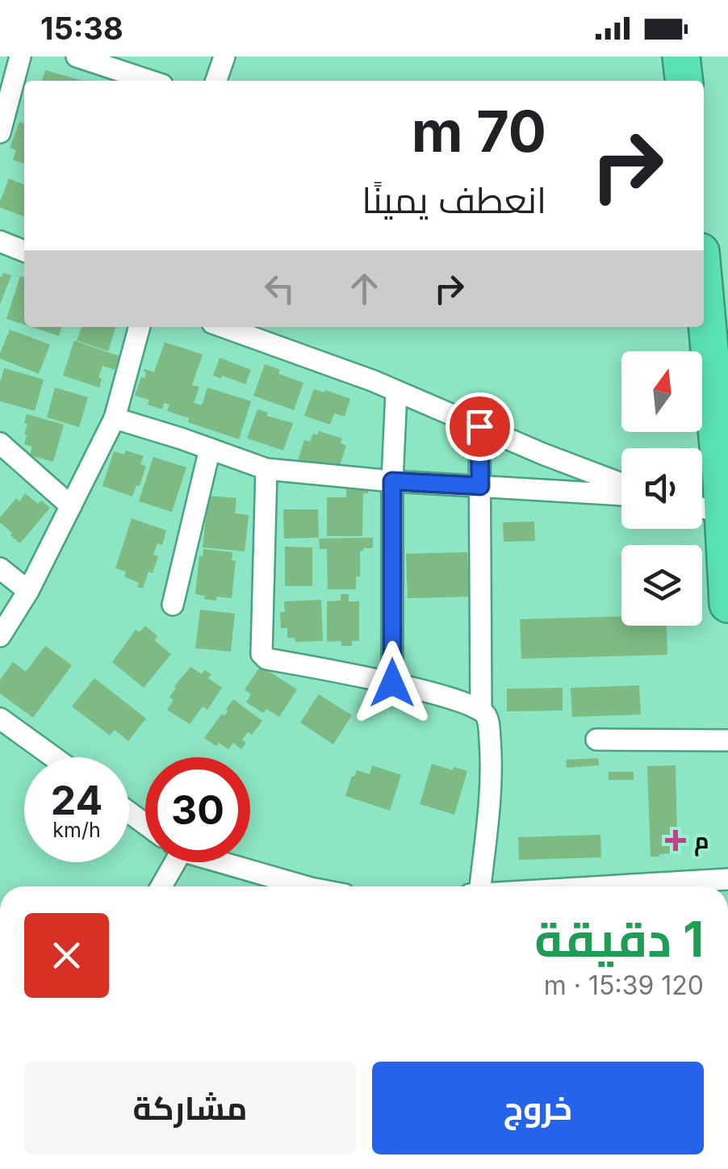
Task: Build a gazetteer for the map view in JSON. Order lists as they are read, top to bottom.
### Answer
{
  "places": {
    "health": ["م"]
  },
  "north": "top",
  "page": {
    "status": "15:38",
    "turn": ["70 m", "انعطف يمينًا"],
    "speed": "24 km/h",
    "limit": "30",
    "heading": ["1 دقيقة", "120 m · 15:39"],
    "buttons": ["خروج", "مشاركة"]
  }
}
